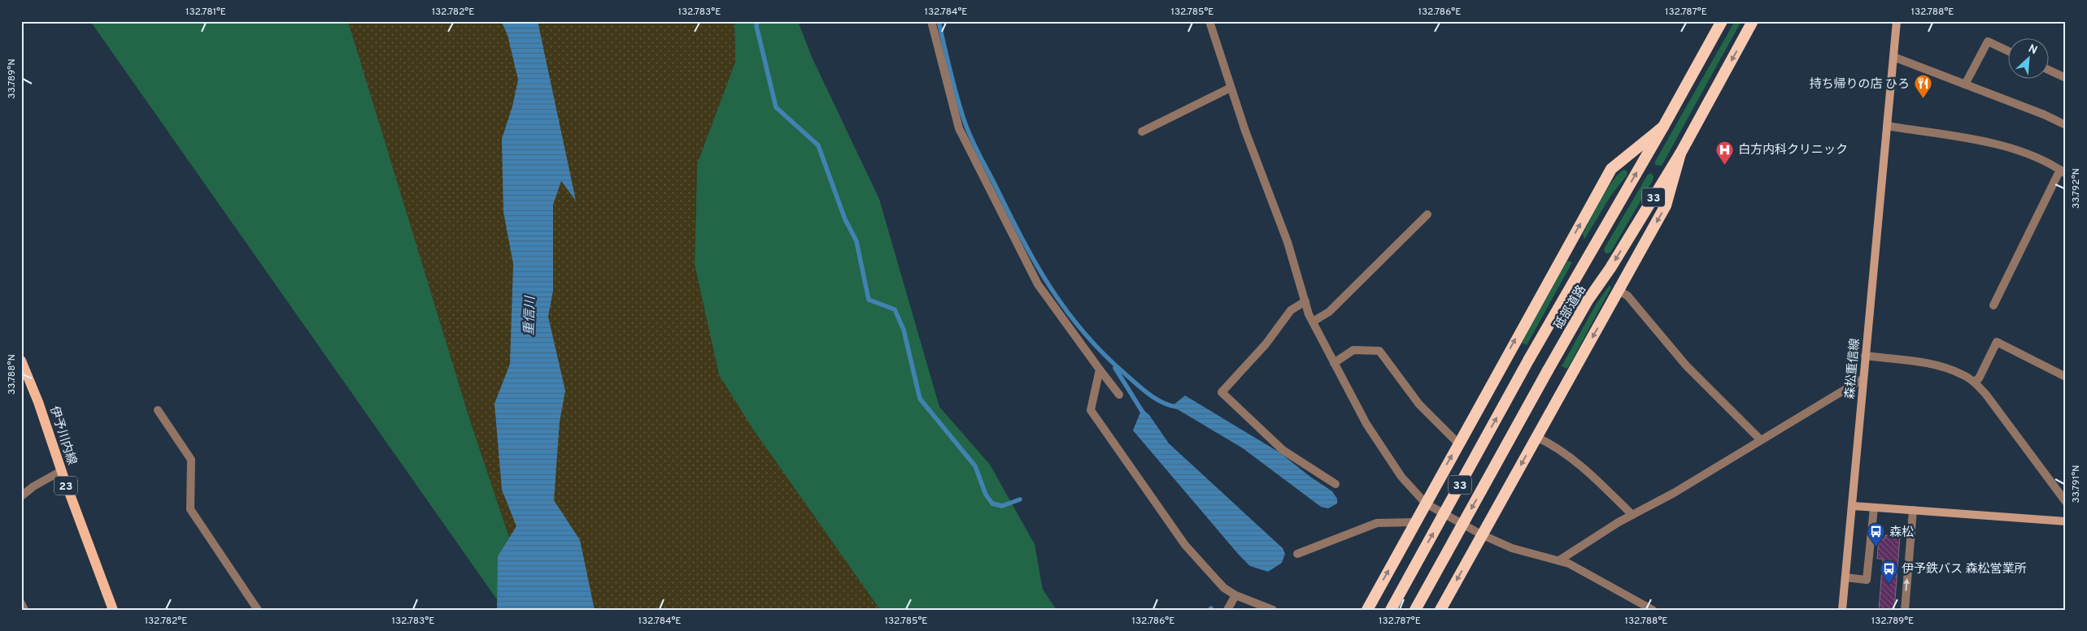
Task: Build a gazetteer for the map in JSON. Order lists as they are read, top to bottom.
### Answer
{
  "streets": {
    "highway": ["33", "砥部道路"],
    "main road": ["森松重信線", "伊予川内線", "23"]
  },
  "water": ["重信川"],
  "places": {
    "restaurant": ["持ち帰りの店 ひろ"],
    "hospital": ["白方内科クリニック"],
    "bus stop": ["森松", "伊予鉄バス 森松営業所"]
  },
  "north": "top right",
  "coordinates": [
    "132.781°E",
    "132.782°E",
    "132.783°E",
    "132.784°E",
    "132.785°E",
    "132.786°E",
    "132.787°E",
    "132.788°E",
    "33.789°N",
    "33.792°N",
    "33.788°N",
    "33.791°N",
    "132.789°E"
  ]
}
